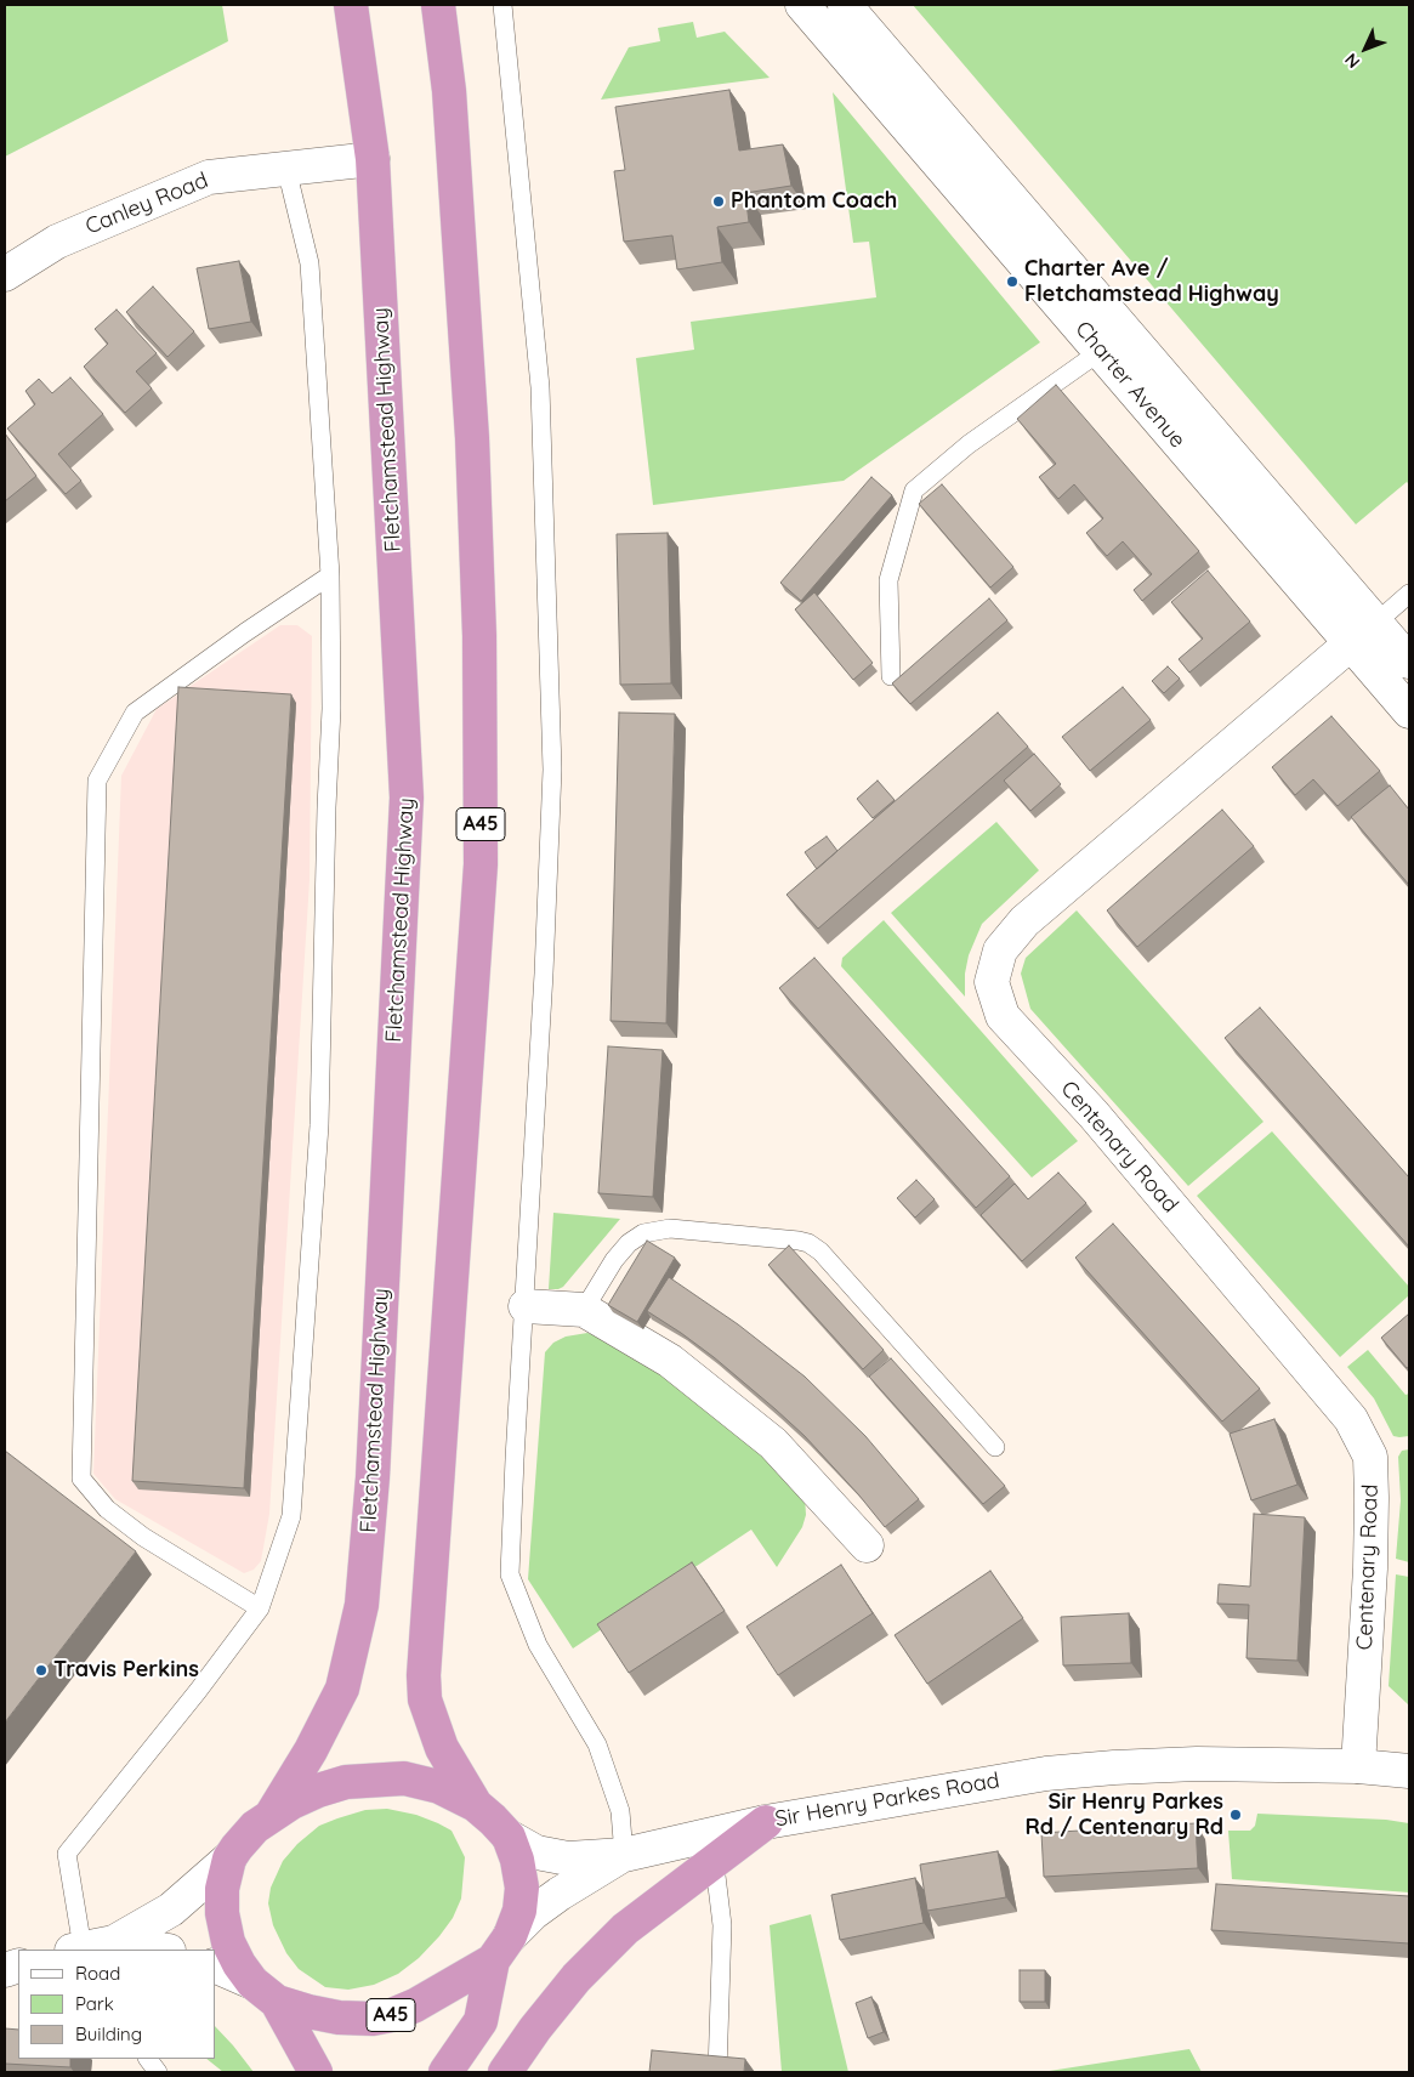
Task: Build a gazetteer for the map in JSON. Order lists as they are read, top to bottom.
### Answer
{
  "streets": {
    "highway": ["Fletchamstead Highway", "A45"],
    "street": [
      "Canley Road",
      "Charter Avenue",
      "Centenary Road",
      "Sir Henry Parkes Road"
    ]
  },
  "crossings": [
    ["Canley Road", "Fletchamstead Highway"],
    ["Charter Avenue", "Centenary Road"],
    ["Fletchamstead Highway", "A45"],
    ["Centenary Road", "Sir Henry Parkes Road"]
  ],
  "places": [
    "Phantom Coach",
    "Charter Ave / Fletchamstead Highway",
    "Travis Perkins",
    "Sir Henry Parkes Rd / Centenary Rd"
  ],
  "legend": ["Road", "Park", "Building"],
  "north": "bottom left"
}
